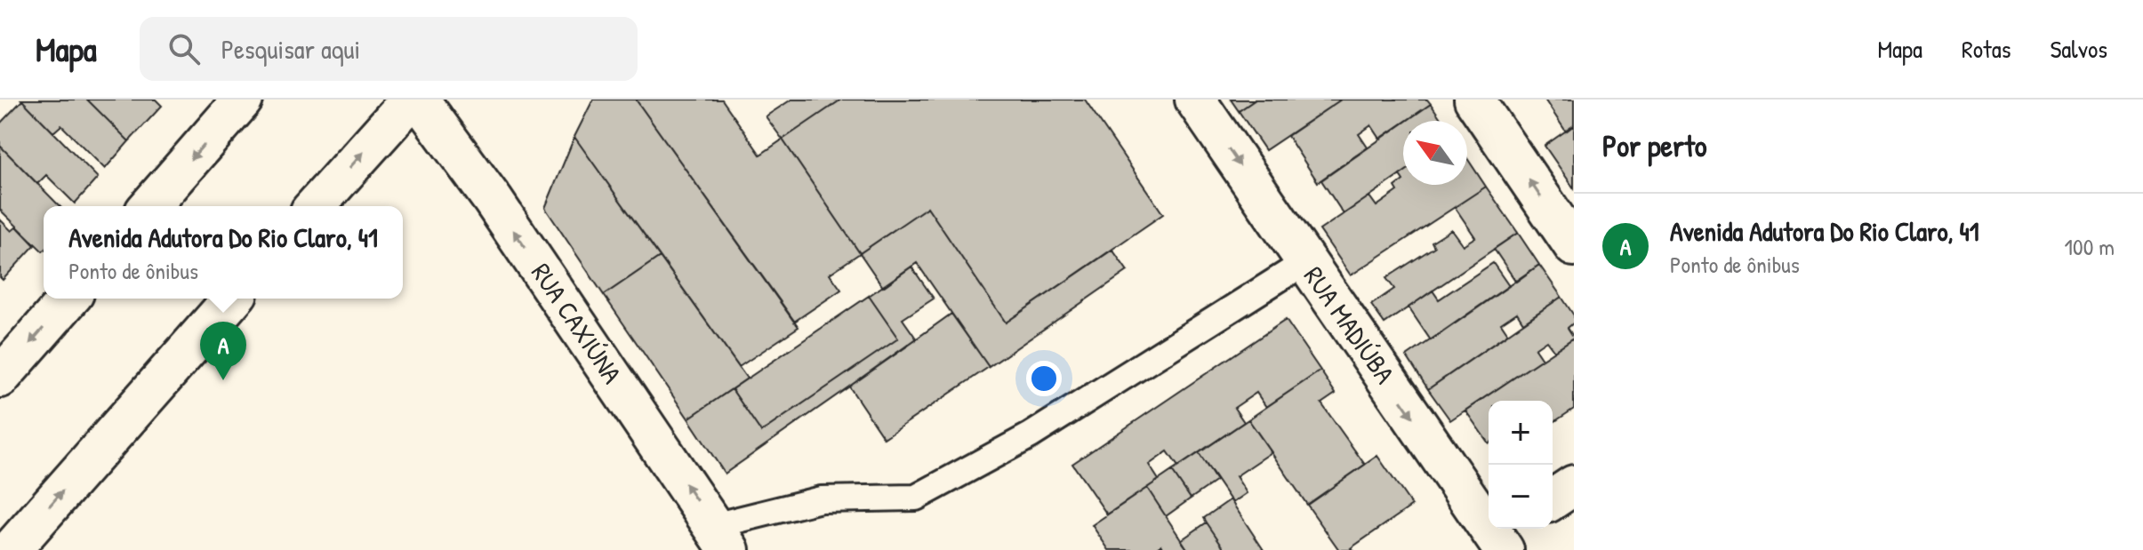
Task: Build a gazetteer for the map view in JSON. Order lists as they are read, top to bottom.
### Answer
{
  "streets": {
    "street": ["RUA CAXIÚNA", "RUA MADIÚBA"]
  },
  "one_way": ["RUA CAXIÚNA"],
  "north": "top left",
  "page": {
    "header": "Mapa",
    "search": "Pesquisar aqui",
    "nav": ["Mapa", "Rotas", "Salvos"],
    "heading": "Por perto",
    "list": [
      {
        "mark": "A",
        "name": "Avenida Adutora Do Rio Claro, 41",
        "note": "Ponto de ônibus",
        "value": "100 m"
      }
    ],
    "popup": ["Avenida Adutora Do Rio Claro, 41", "Ponto de ônibus"],
    "pins": "A",
    "map_buttons": ["+", "−"]
  }
}
